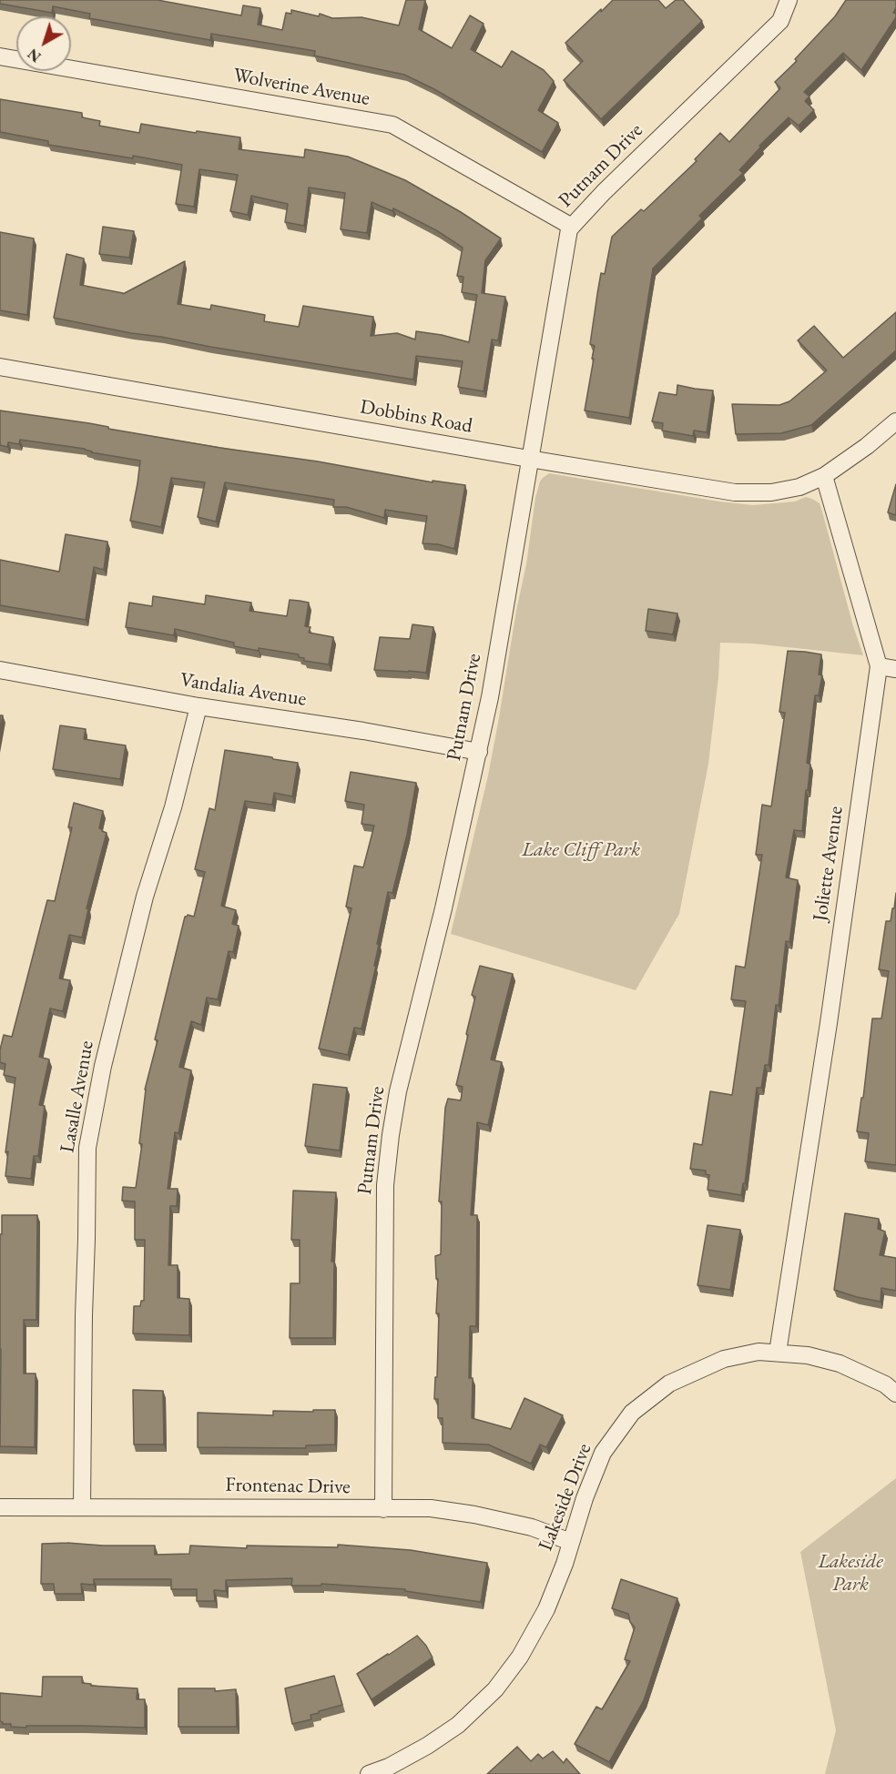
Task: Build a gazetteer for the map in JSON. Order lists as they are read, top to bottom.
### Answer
{
  "streets": {
    "street": [
      "Wolverine Avenue",
      "Putnam Drive",
      "Dobbins Road",
      "Vandalia Avenue",
      "Joliette Avenue",
      "Lasalle Avenue",
      "Frontenac Drive",
      "Lakeside Drive"
    ]
  },
  "crossings": [
    ["Wolverine Avenue", "Putnam Drive"],
    ["Putnam Drive", "Dobbins Road"],
    ["Putnam Drive", "Vandalia Avenue"],
    ["Putnam Drive", "Frontenac Drive"],
    ["Dobbins Road", "Joliette Avenue"],
    ["Vandalia Avenue", "Lasalle Avenue"],
    ["Joliette Avenue", "Lakeside Drive"],
    ["Lasalle Avenue", "Frontenac Drive"],
    ["Frontenac Drive", "Lakeside Drive"]
  ],
  "parks": ["Lake Cliff Park", "Lakeside Park"],
  "north": "bottom left"
}
